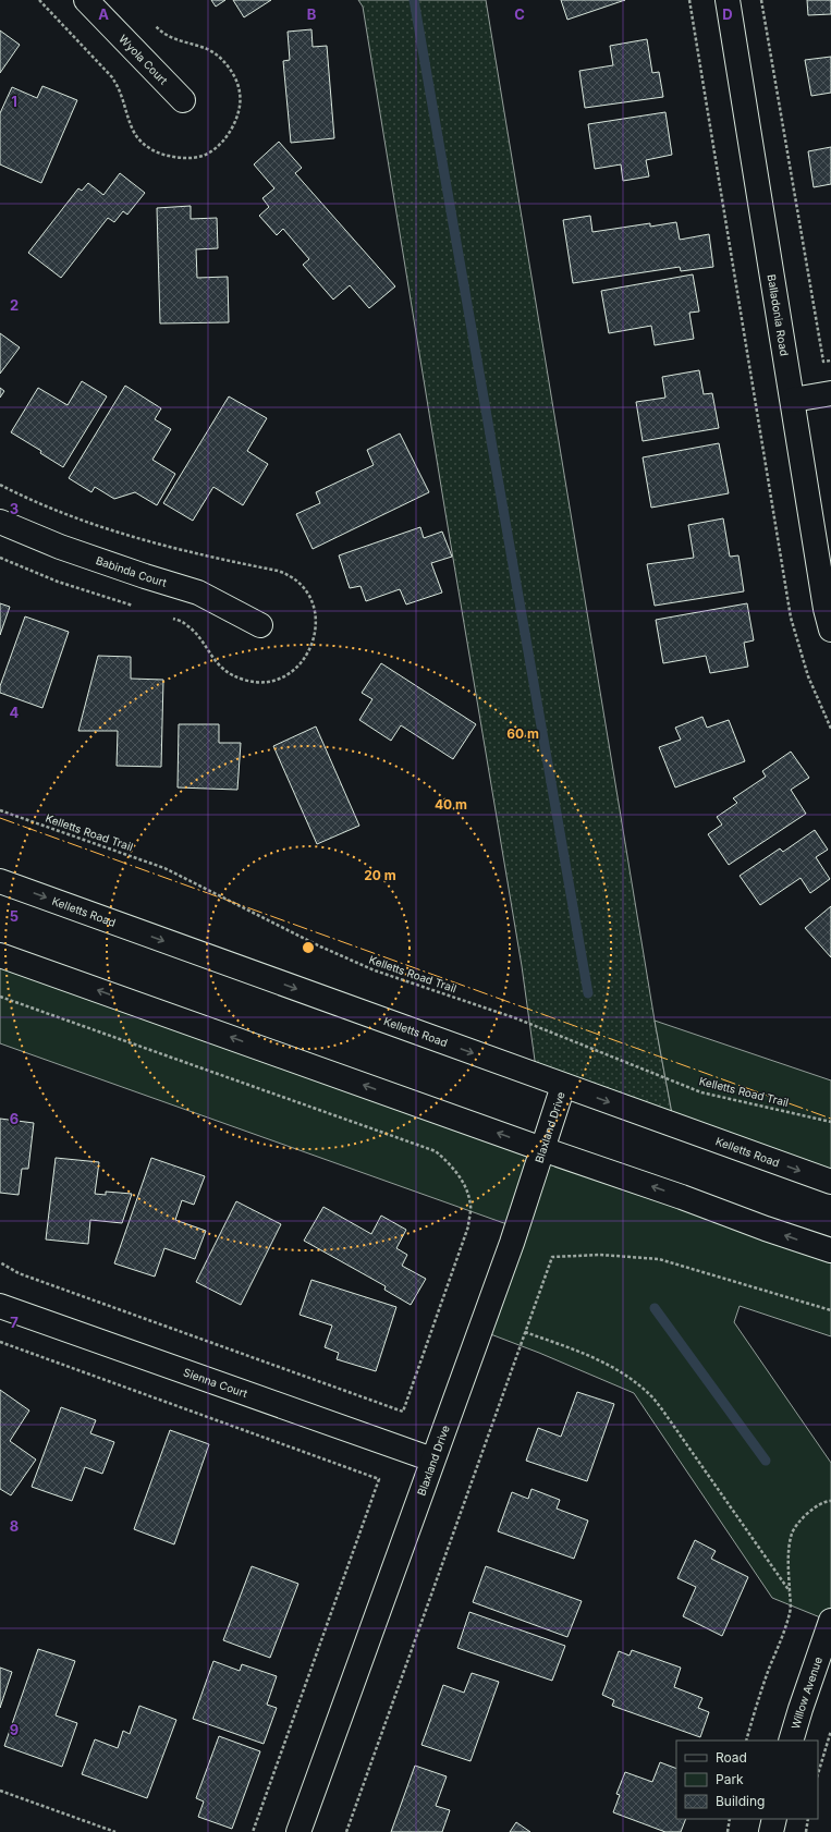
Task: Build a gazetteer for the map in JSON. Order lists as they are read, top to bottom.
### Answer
{
  "streets": {
    "street": [
      "Wyola Court",
      "Balladonia Road",
      "Babinda Court",
      "Kelletts Road",
      "Blaxland Drive",
      "Sienna Court",
      "Willow Avenue"
    ],
    "path": ["Kelletts Road Trail"]
  },
  "crossings": [
    ["Kelletts Road", "Blaxland Drive"],
    ["Blaxland Drive", "Sienna Court"]
  ],
  "legend": ["Road", "Park", "Building"],
  "grid": {
    "columns": [
      "A",
      "B",
      "C",
      "D"
    ],
    "rows": [
      "1",
      "2",
      "3",
      "4",
      "5",
      "6",
      "7",
      "8",
      "9"
    ]
  },
  "rings": ["60 m", "40 m", "20 m"]
}
